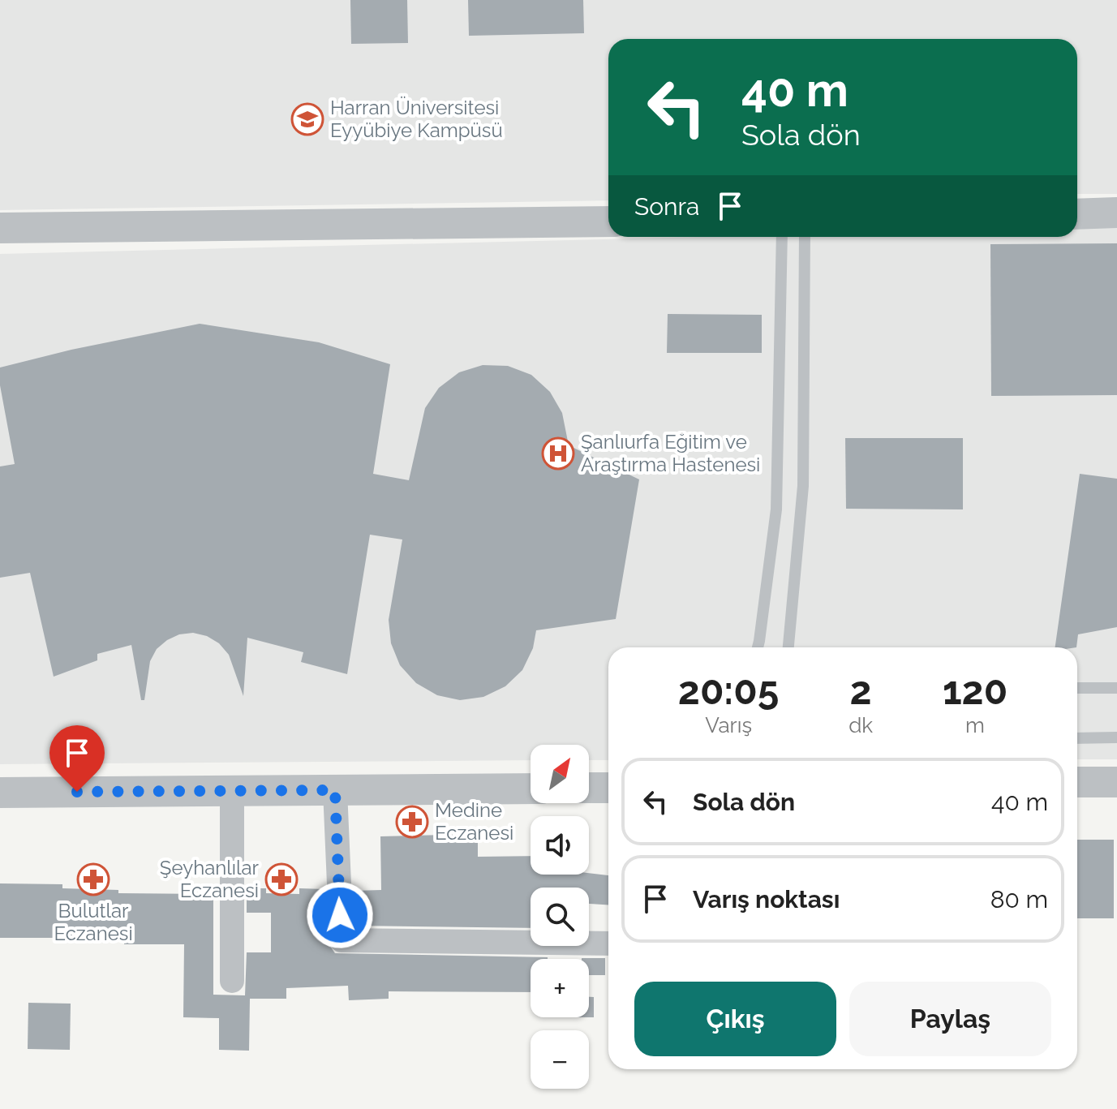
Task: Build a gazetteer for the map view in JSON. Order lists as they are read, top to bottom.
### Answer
{
  "places": {
    "school or university": ["Harran Üniversitesi Eyyübiye Kampüsü"],
    "hospital": ["Şanlıurfa Eğitim ve Araştırma Hastenesi"],
    "pharmacy": ["Medine Eczanesi", "Bulutlar Eczanesi", "Şeyhanlılar Eczanesi"]
  },
  "north": "top right",
  "page": {
    "turn": ["40 m", "Sola dön"],
    "then": "Sonra",
    "eta": [
      "20:05",
      "Varış",
      "2",
      "dk",
      "120",
      "m"
    ],
    "map_buttons": ["+", "−"],
    "list": [
      {
        "name": "Sola dön",
        "value": "40 m"
      },
      {
        "name": "Varış noktası",
        "value": "80 m"
      }
    ],
    "buttons": ["Çıkış", "Paylaş"]
  }
}
